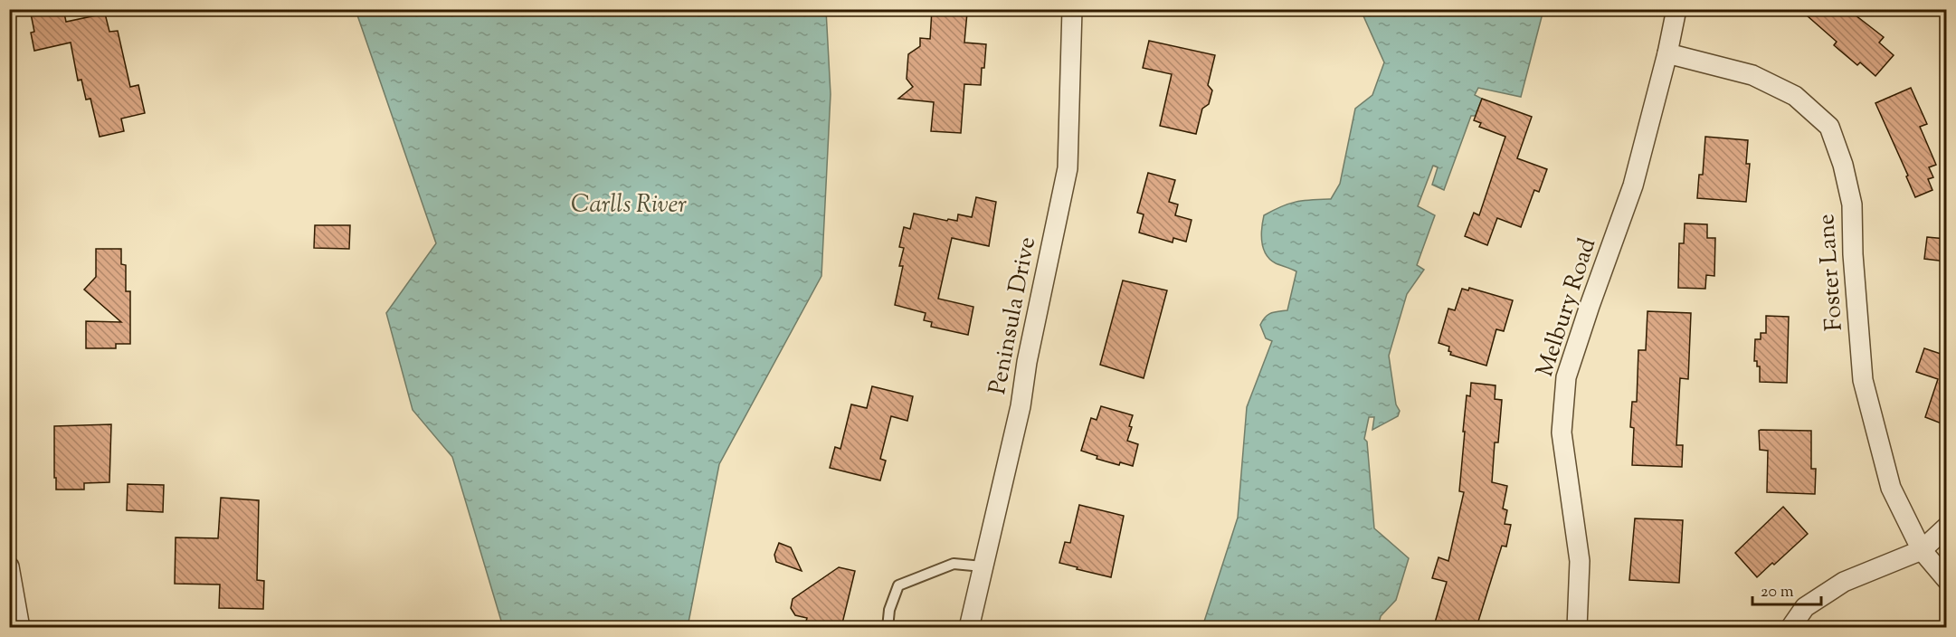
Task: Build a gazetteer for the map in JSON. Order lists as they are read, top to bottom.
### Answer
{
  "streets": {
    "street": ["Foster Lane", "Melbury Road", "Peninsula Drive"]
  },
  "crossings": [
    ["Foster Lane", "Melbury Road"]
  ],
  "water": ["Carlls River"],
  "scale_bar": "20 m"
}
